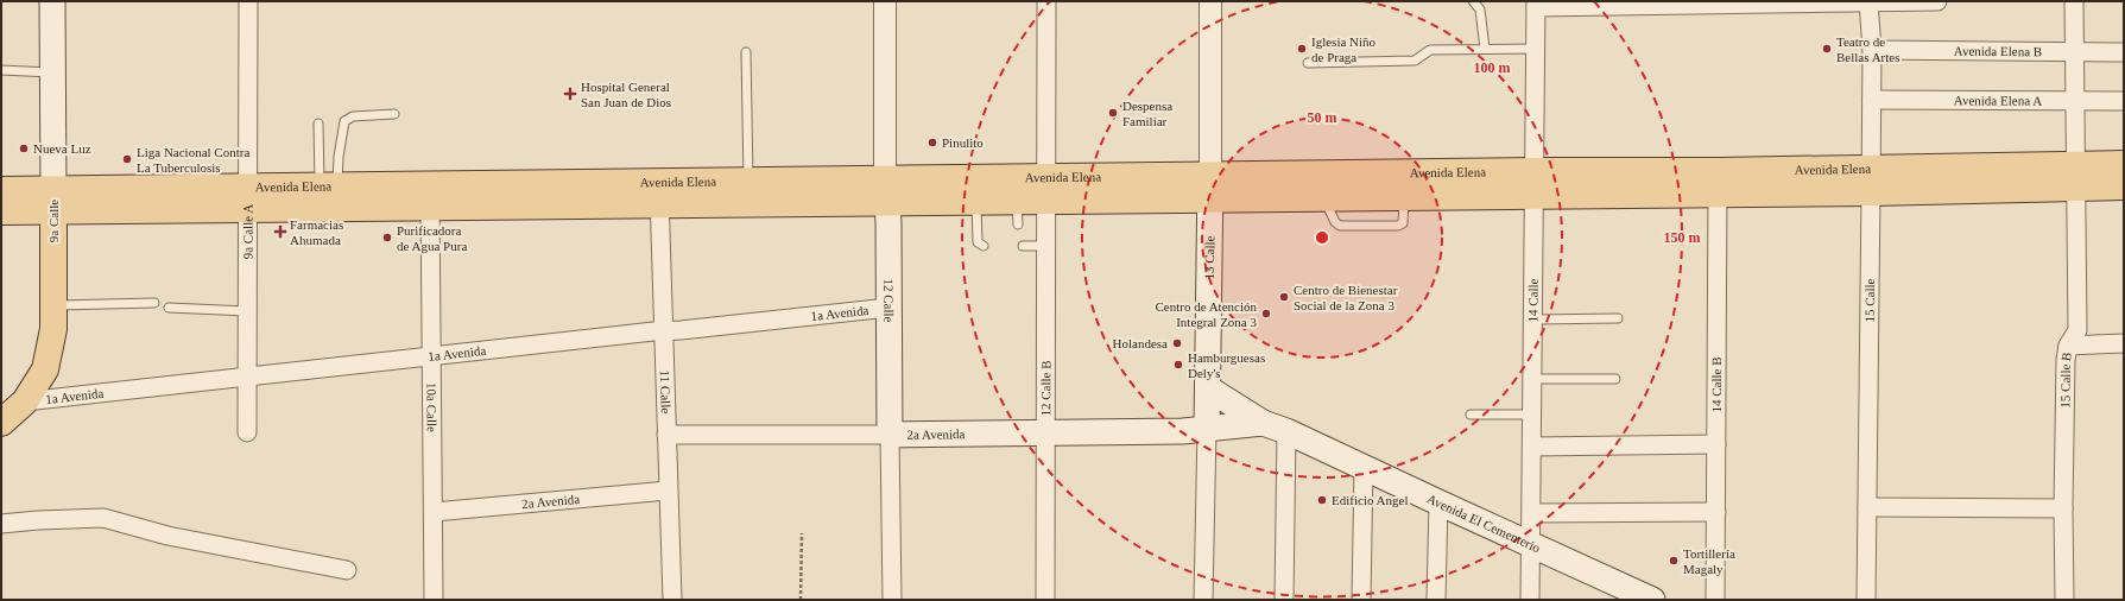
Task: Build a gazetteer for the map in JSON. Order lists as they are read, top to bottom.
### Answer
{
  "streets": {
    "main road": [
      "Avenida Elena",
      "9a Calle",
      "13 Calle",
      "12 Calle",
      "2a Avenida",
      "Avenida El Cementerio"
    ],
    "street": [
      "Avenida Elena B",
      "Avenida Elena A",
      "9a Calle A",
      "14 Calle",
      "15 Calle",
      "1a Avenida",
      "15 Calle B",
      "14 Calle B",
      "12 Calle B",
      "11 Calle",
      "10a Calle"
    ]
  },
  "crossings": [
    ["Avenida Elena B", "15 Calle"],
    ["Avenida Elena B", "15 Calle B"],
    ["Avenida Elena A", "15 Calle"],
    ["Avenida Elena A", "15 Calle B"],
    ["Avenida Elena", "9a Calle"],
    ["Avenida Elena", "9a Calle A"],
    ["Avenida Elena", "13 Calle"],
    ["Avenida Elena", "12 Calle"],
    ["Avenida Elena", "14 Calle"],
    ["Avenida Elena", "15 Calle"],
    ["Avenida Elena", "15 Calle B"],
    ["Avenida Elena", "14 Calle B"],
    ["Avenida Elena", "12 Calle B"],
    ["Avenida Elena", "11 Calle"],
    ["Avenida Elena", "10a Calle"],
    ["9a Calle", "1a Avenida"],
    ["9a Calle A", "1a Avenida"],
    ["13 Calle", "2a Avenida"],
    ["13 Calle", "Avenida El Cementerio"],
    ["12 Calle", "1a Avenida"],
    ["12 Calle", "2a Avenida"],
    ["14 Calle", "Avenida El Cementerio"],
    ["1a Avenida", "11 Calle"],
    ["1a Avenida", "10a Calle"],
    ["12 Calle B", "2a Avenida"],
    ["11 Calle", "2a Avenida"],
    ["10a Calle", "2a Avenida"],
    ["2a Avenida", "Avenida El Cementerio"]
  ],
  "places": {
    "other": [
      "Iglesia Niño de Praga",
      "Teatro de Bellas Artes",
      "Despensa Familiar",
      "Pinulito",
      "Nueva Luz",
      "Liga Nacional Contra La Tuberculosis",
      "Purificadora de Agua Pura",
      "Centro de Bienestar Social de la Zona 3",
      "Centro de Atención Integral Zona 3",
      "Holandesa",
      "Hamburguesas Dely's",
      "Edificio Angel",
      "Tortillería Magaly"
    ],
    "health": ["Hospital General San Juan de Dios", "Farmacias Ahumada"]
  },
  "rings": ["100 m", "50 m", "150 m"]
}
